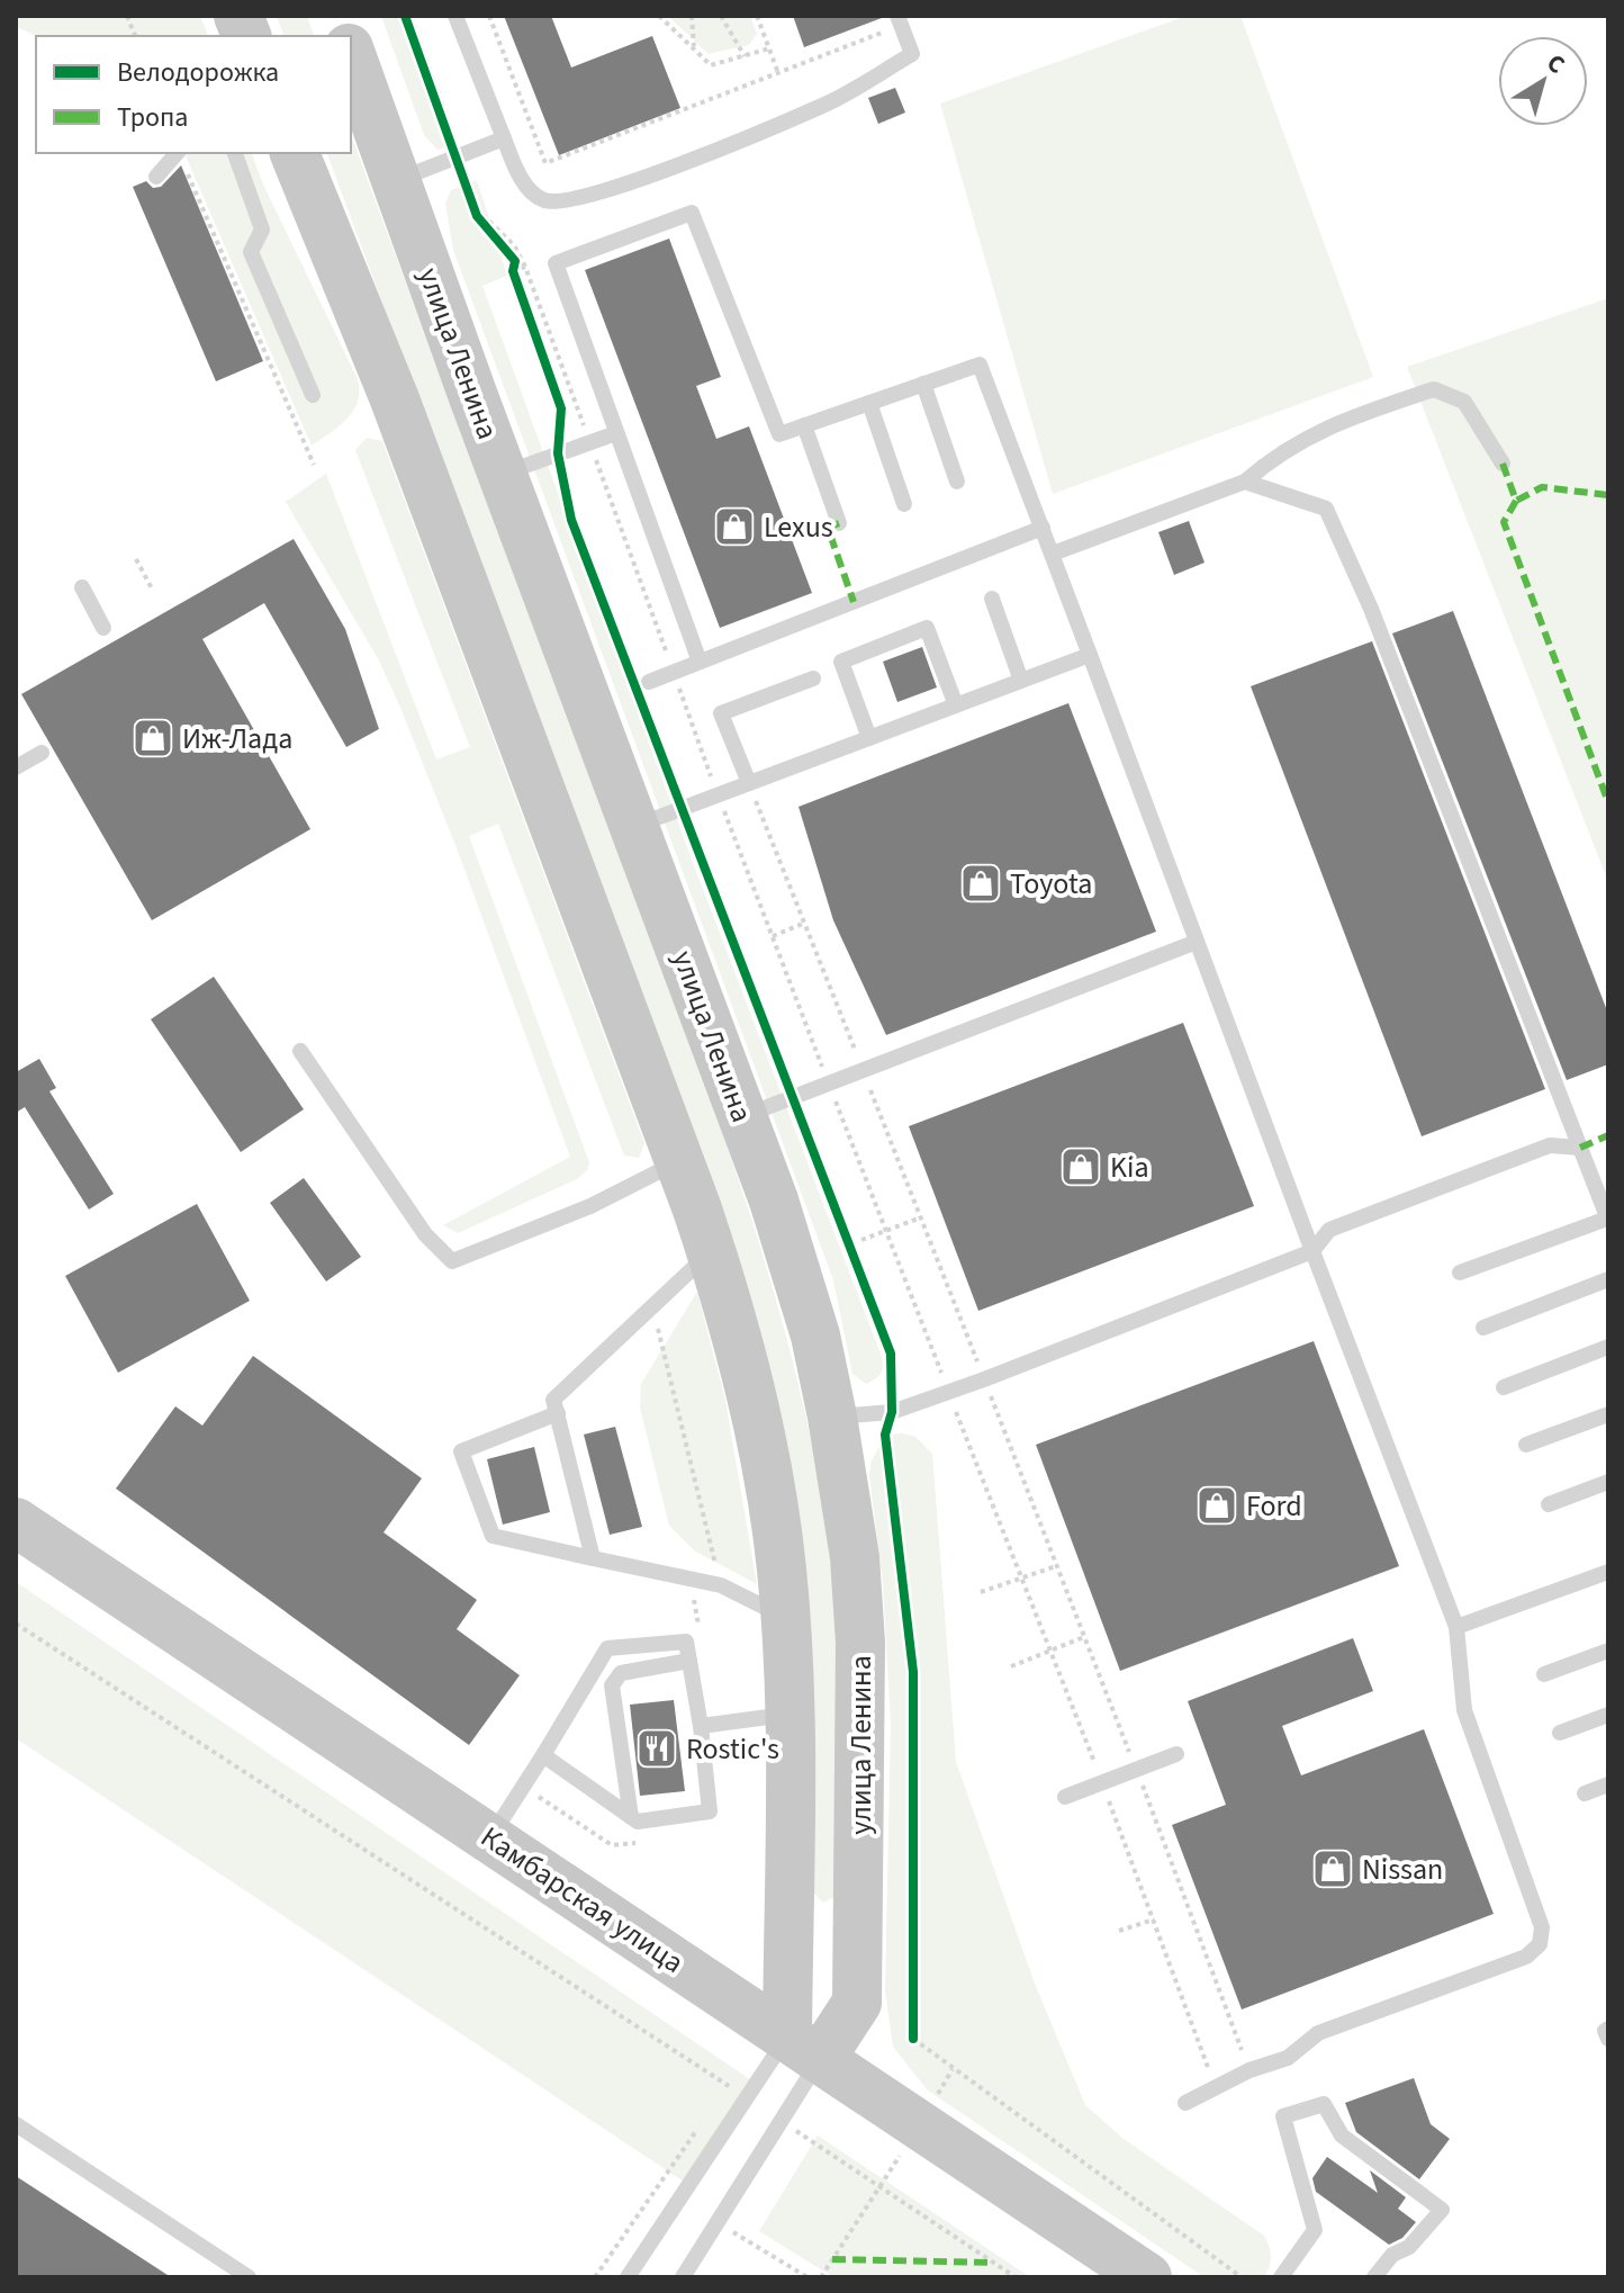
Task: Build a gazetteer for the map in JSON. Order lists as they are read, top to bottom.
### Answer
{
  "streets": {
    "main road": ["улица Ленина", "Камбарская улица"]
  },
  "crossings": [
    ["улица Ленина", "Камбарская улица"]
  ],
  "places": {
    "shop": [
      "Lexus",
      "Иж-Лада",
      "Toyota",
      "Kia",
      "Ford",
      "Nissan"
    ],
    "restaurant": ["Rostic's"]
  },
  "legend": ["Велодорожка", "Тропа"],
  "north": "top right"
}
